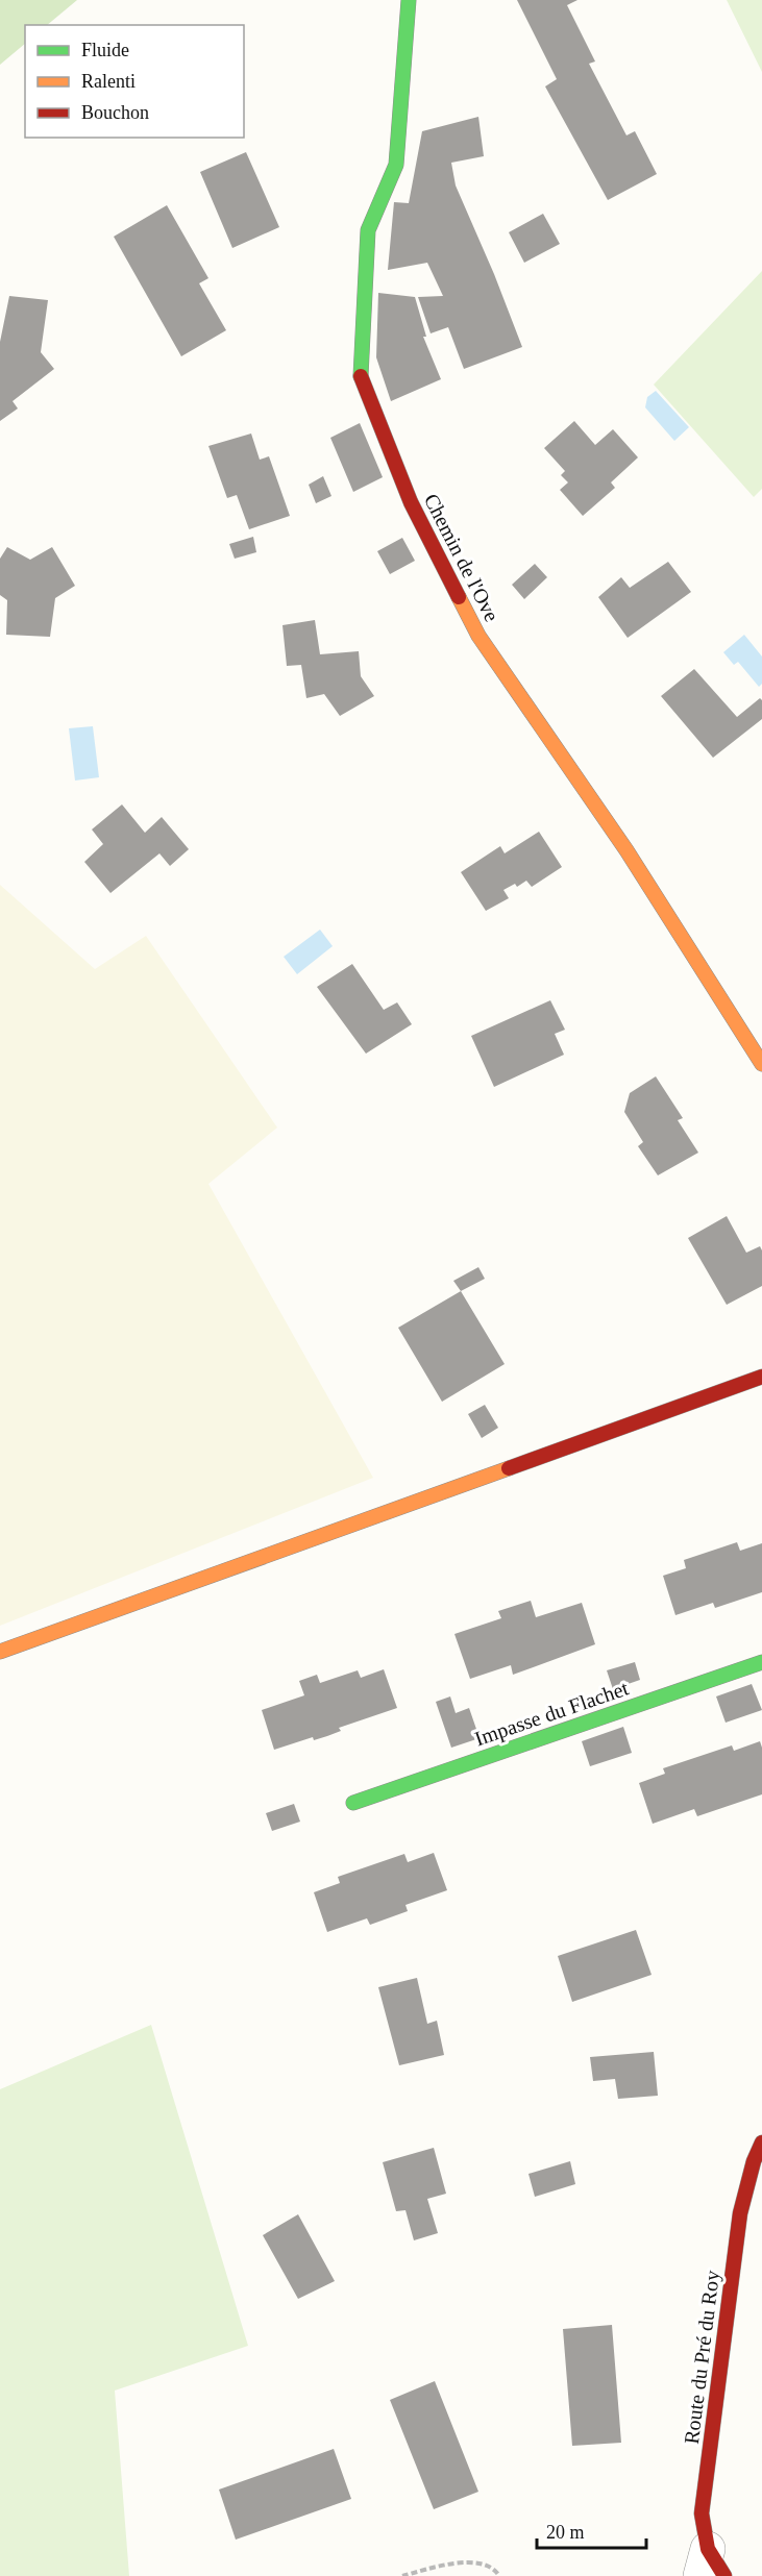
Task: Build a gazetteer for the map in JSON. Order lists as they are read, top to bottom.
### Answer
{
  "streets": {
    "street": ["Chemin de l'Ove", "Impasse du Flachet", "Route du Pré du Roy"]
  },
  "legend": ["Fluide", "Ralenti", "Bouchon"],
  "scale_bar": "20 m"
}
